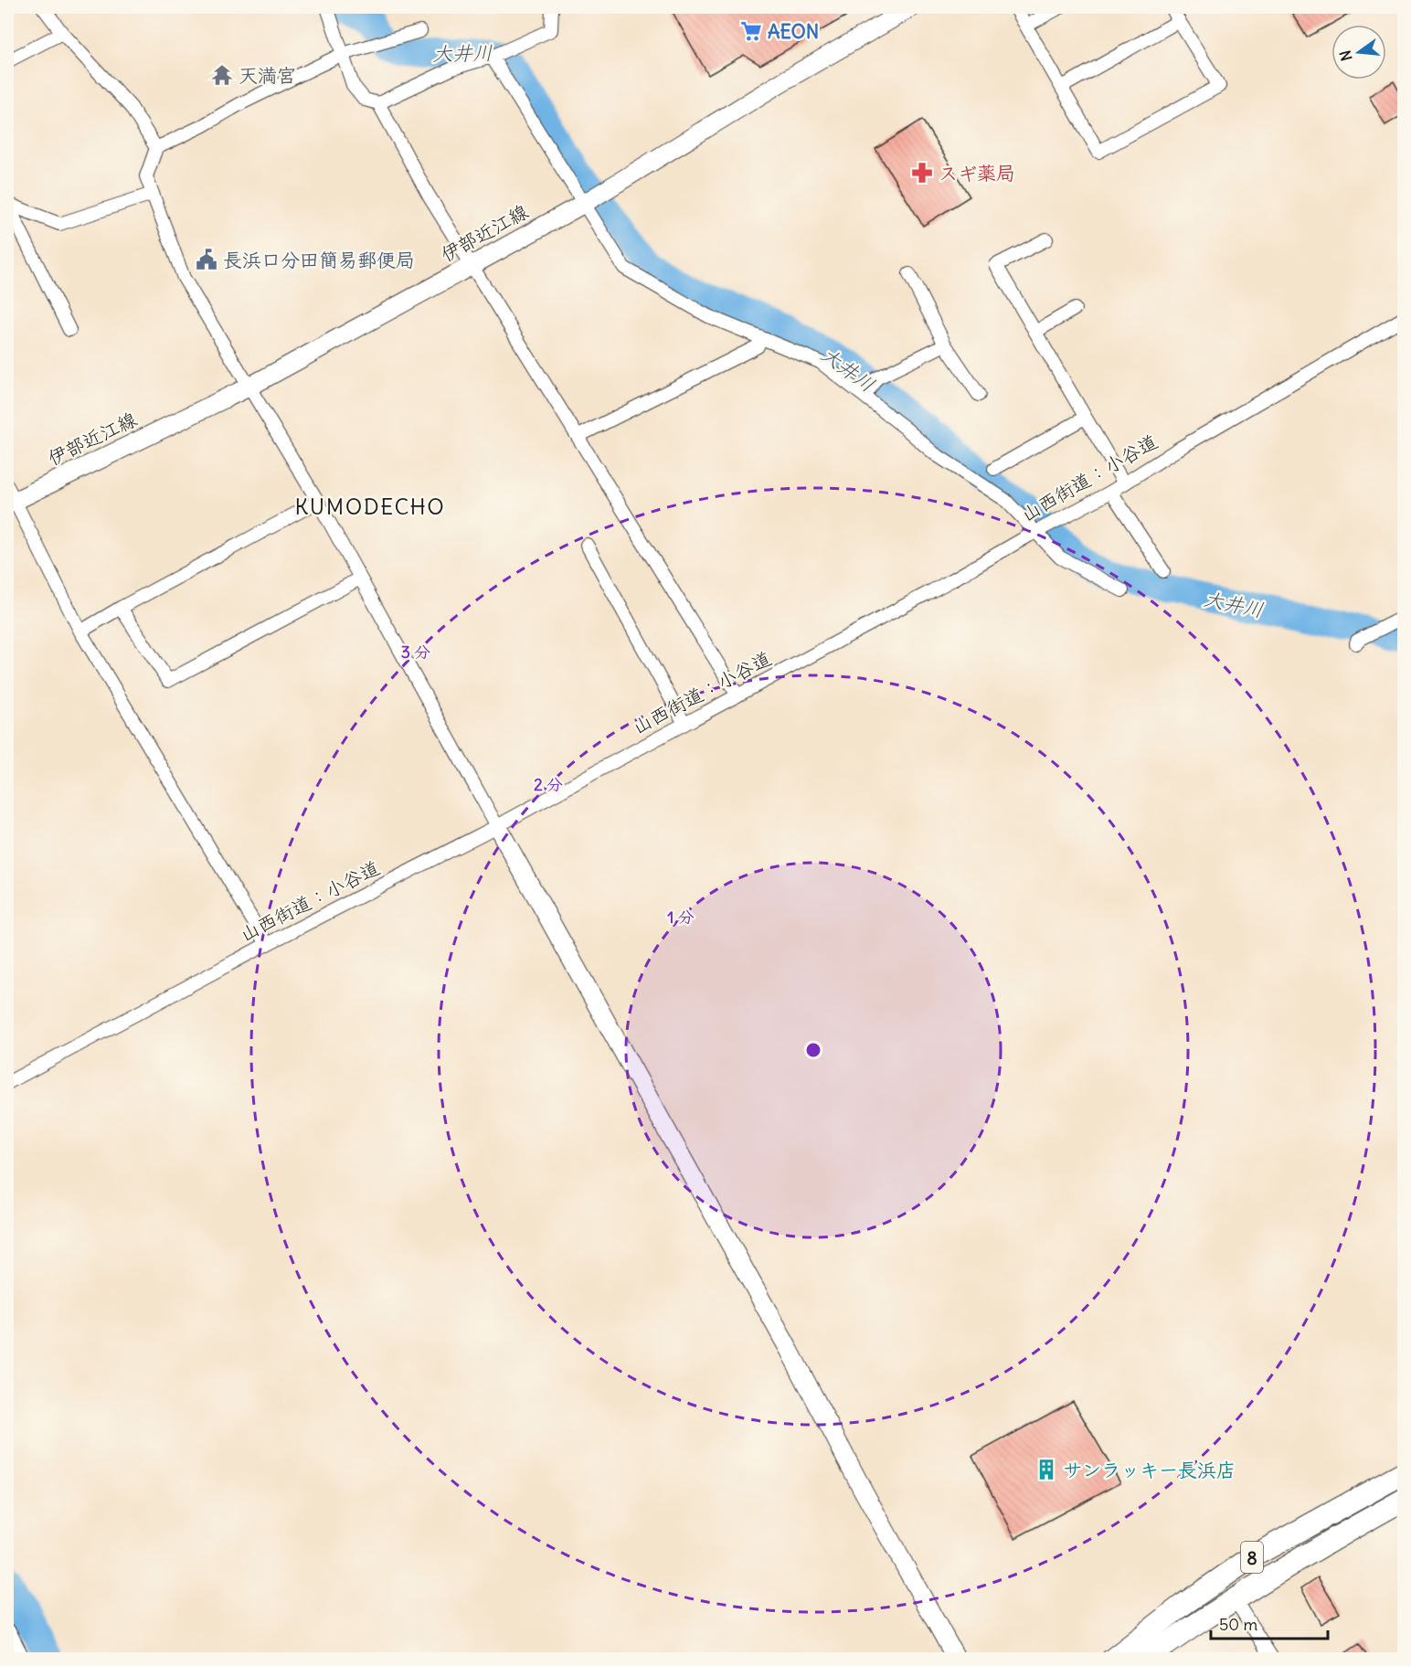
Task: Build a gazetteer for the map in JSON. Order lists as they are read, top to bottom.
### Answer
{
  "streets": {
    "highway": ["8"],
    "main road": ["伊部近江線"],
    "street": ["山西街道：小谷道"]
  },
  "districts": ["KUMODECHO"],
  "water": ["大井川"],
  "places": {
    "supermarket": ["AEON"],
    "temple": ["天満宮"],
    "pharmacy": ["スギ薬局"],
    "public building": ["長浜口分田簡易郵便局"],
    "building": ["サンラッキー長浜店"]
  },
  "scale_bar": "50 m",
  "north": "left",
  "rings": ["3 分", "2 分", "1 分"]
}
